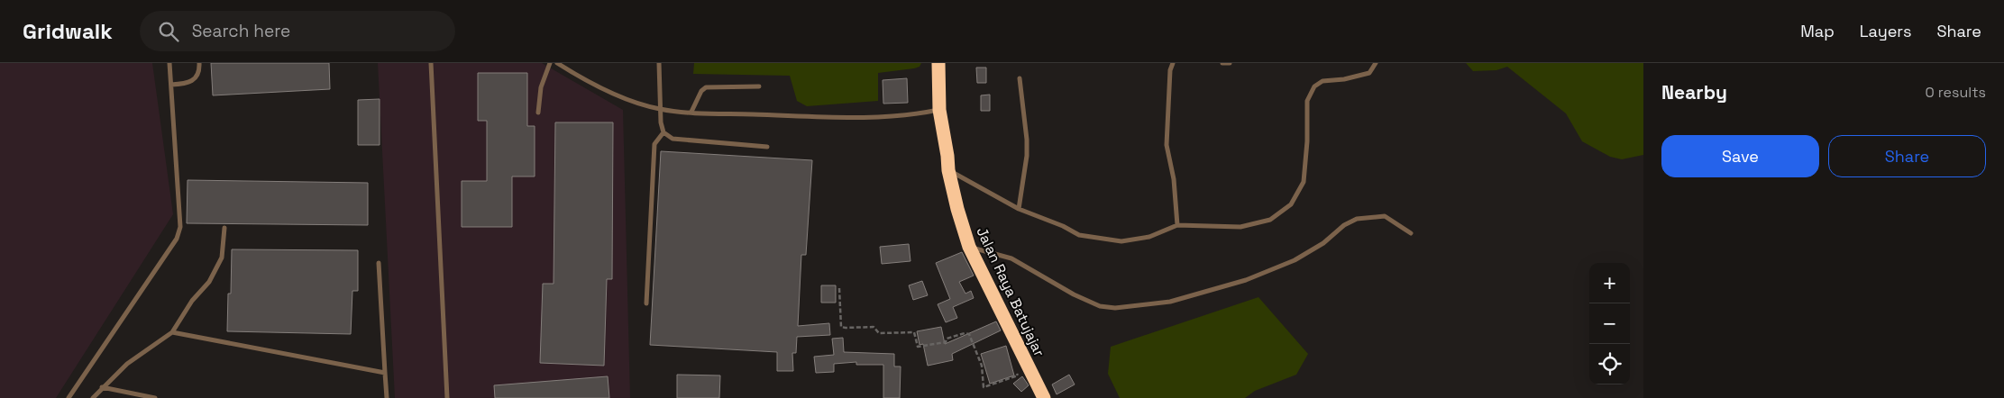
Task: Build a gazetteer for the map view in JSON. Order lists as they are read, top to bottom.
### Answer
{
  "streets": {
    "highway": ["Jalan Raya Batujajar"]
  },
  "page": {
    "header": "Gridwalk",
    "search": "Search here",
    "nav": ["Map", "Layers", "Share"],
    "heading": ["Nearby", "0 results"],
    "buttons": ["Save", "Share"],
    "map_buttons": ["+", "−"]
  }
}
